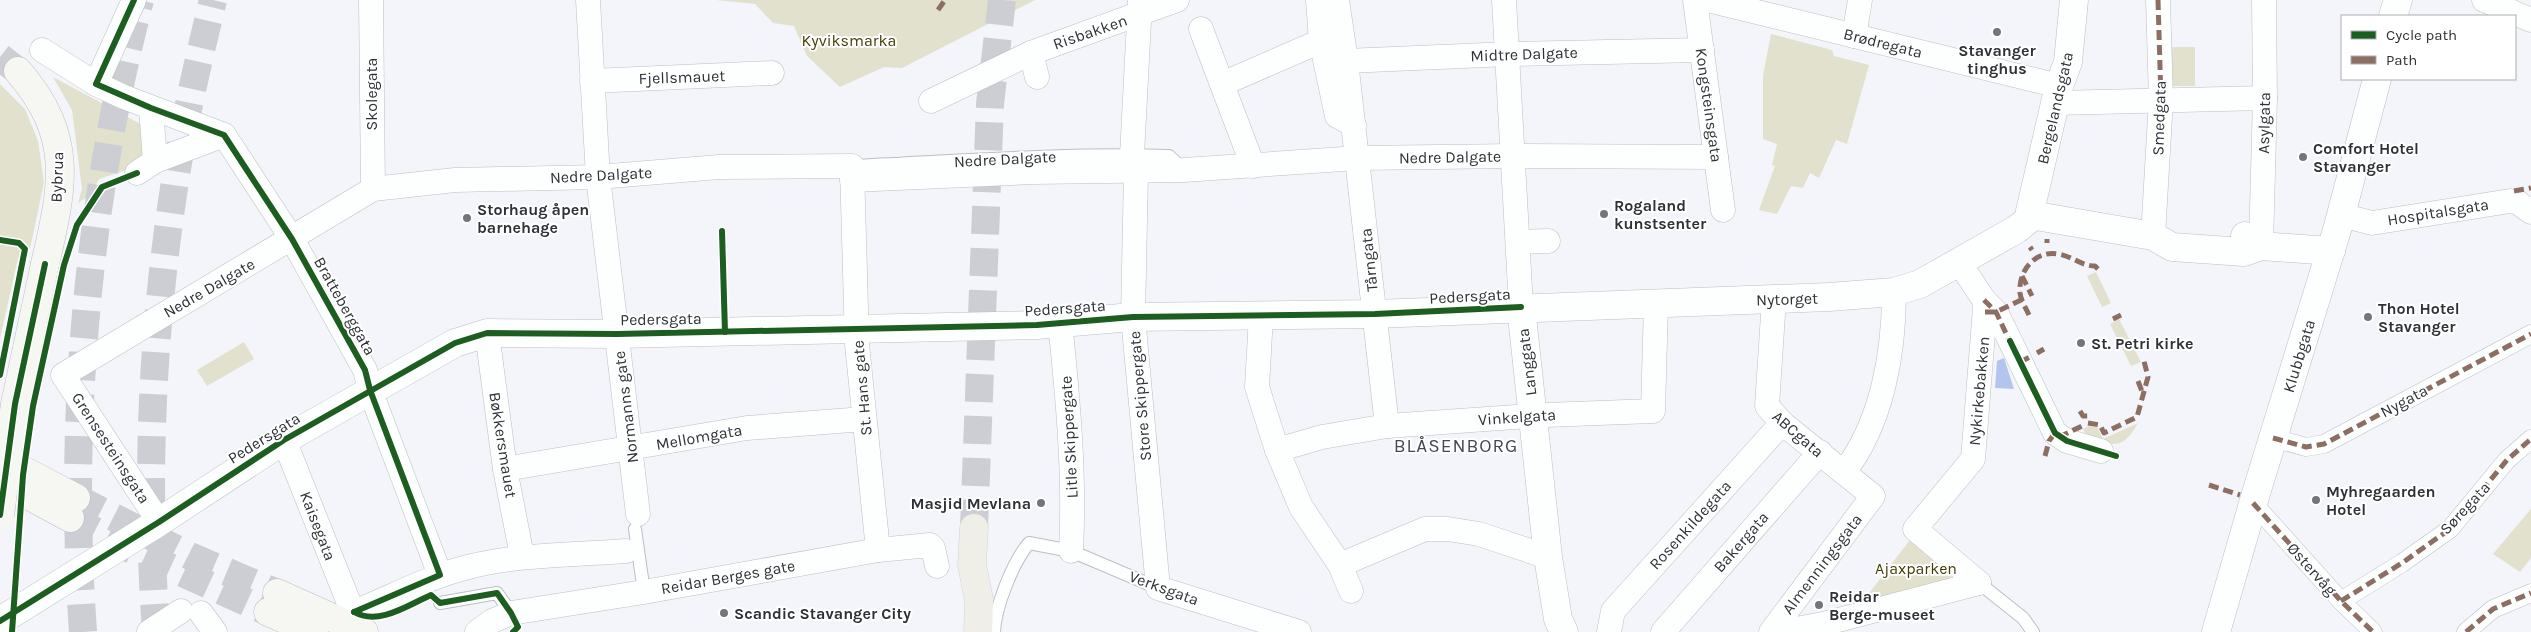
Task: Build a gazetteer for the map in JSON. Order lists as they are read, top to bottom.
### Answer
{
  "streets": {
    "main road": ["Bybrua"],
    "street": [
      "Risbakken",
      "Brødregata",
      "Midtre Dalgate",
      "Fjellsmauet",
      "Skolegata",
      "Kongsteinsgata",
      "Bergelandsgata",
      "Smedgata",
      "Asylgata",
      "Nedre Dalgate",
      "Hospitalsgata",
      "Tårngata",
      "Pedersgata",
      "Nytorget",
      "Bratteberggata",
      "Klubbgata",
      "Langgata",
      "St. Hans gate",
      "Nykirkebakken",
      "Store Skippergate",
      "Nygata",
      "Normanns gate",
      "Vinkelgata",
      "ABCgata",
      "Mellomgata",
      "Litle Skippergate",
      "Bøkkersmauet",
      "Grensesteinsgata",
      "Søregata",
      "Rosenkildegata",
      "Kaisegata",
      "Bakergata",
      "Almenningsgata",
      "Østervåg",
      "Reidar Berges gate",
      "Verksgata"
    ]
  },
  "crossings": [
    ["Risbakken", "Store Skippergate"],
    ["Brødregata", "Bergelandsgata"],
    ["Brødregata", "Smedgata"],
    ["Brødregata", "Asylgata"],
    ["Midtre Dalgate", "Kongsteinsgata"],
    ["Midtre Dalgate", "Tårngata"],
    ["Midtre Dalgate", "Langgata"],
    ["Fjellsmauet", "Normanns gate"],
    ["Skolegata", "Nedre Dalgate"],
    ["Kongsteinsgata", "Nedre Dalgate"],
    ["Bergelandsgata", "Nytorget"],
    ["Nedre Dalgate", "Tårngata"],
    ["Nedre Dalgate", "Bratteberggata"],
    ["Nedre Dalgate", "Langgata"],
    ["Nedre Dalgate", "St. Hans gate"],
    ["Nedre Dalgate", "Store Skippergate"],
    ["Nedre Dalgate", "Normanns gate"],
    ["Nedre Dalgate", "Grensesteinsgata"],
    ["Hospitalsgata", "Klubbgata"],
    ["Tårngata", "Pedersgata"],
    ["Tårngata", "Vinkelgata"],
    ["Pedersgata", "Nytorget"],
    ["Pedersgata", "Bratteberggata"],
    ["Pedersgata", "Langgata"],
    ["Pedersgata", "St. Hans gate"],
    ["Pedersgata", "Store Skippergate"],
    ["Pedersgata", "Normanns gate"],
    ["Pedersgata", "Litle Skippergate"],
    ["Pedersgata", "Bøkkersmauet"],
    ["Pedersgata", "Grensesteinsgata"],
    ["Pedersgata", "Kaisegata"],
    ["Nytorget", "Langgata"],
    ["Nytorget", "Vinkelgata"],
    ["Nytorget", "ABCgata"],
    ["Klubbgata", "Nygata"],
    ["Klubbgata", "Østervåg"],
    ["Langgata", "Vinkelgata"],
    ["St. Hans gate", "Mellomgata"],
    ["St. Hans gate", "Reidar Berges gate"],
    ["Store Skippergate", "Verksgata"],
    ["Normanns gate", "Mellomgata"],
    ["ABCgata", "Rosenkildegata"],
    ["ABCgata", "Bakergata"],
    ["ABCgata", "Almenningsgata"],
    ["Mellomgata", "Bøkkersmauet"],
    ["Litle Skippergate", "Verksgata"],
    ["Søregata", "Østervåg"]
  ],
  "districts": ["BLÅSENBORG"],
  "parks": ["Kyviksmarka", "Ajaxparken"],
  "places": [
    "Stavanger tinghus",
    "Comfort Hotel Stavanger",
    "Rogaland kunstsenter",
    "Storhaug åpen barnehage",
    "Thon Hotel Stavanger",
    "St. Petri kirke",
    "Myhregaarden Hotel",
    "Masjid Mevlana",
    "Reidar Berge-museet",
    "Scandic Stavanger City"
  ],
  "legend": ["Cycle path", "Path"]
}
